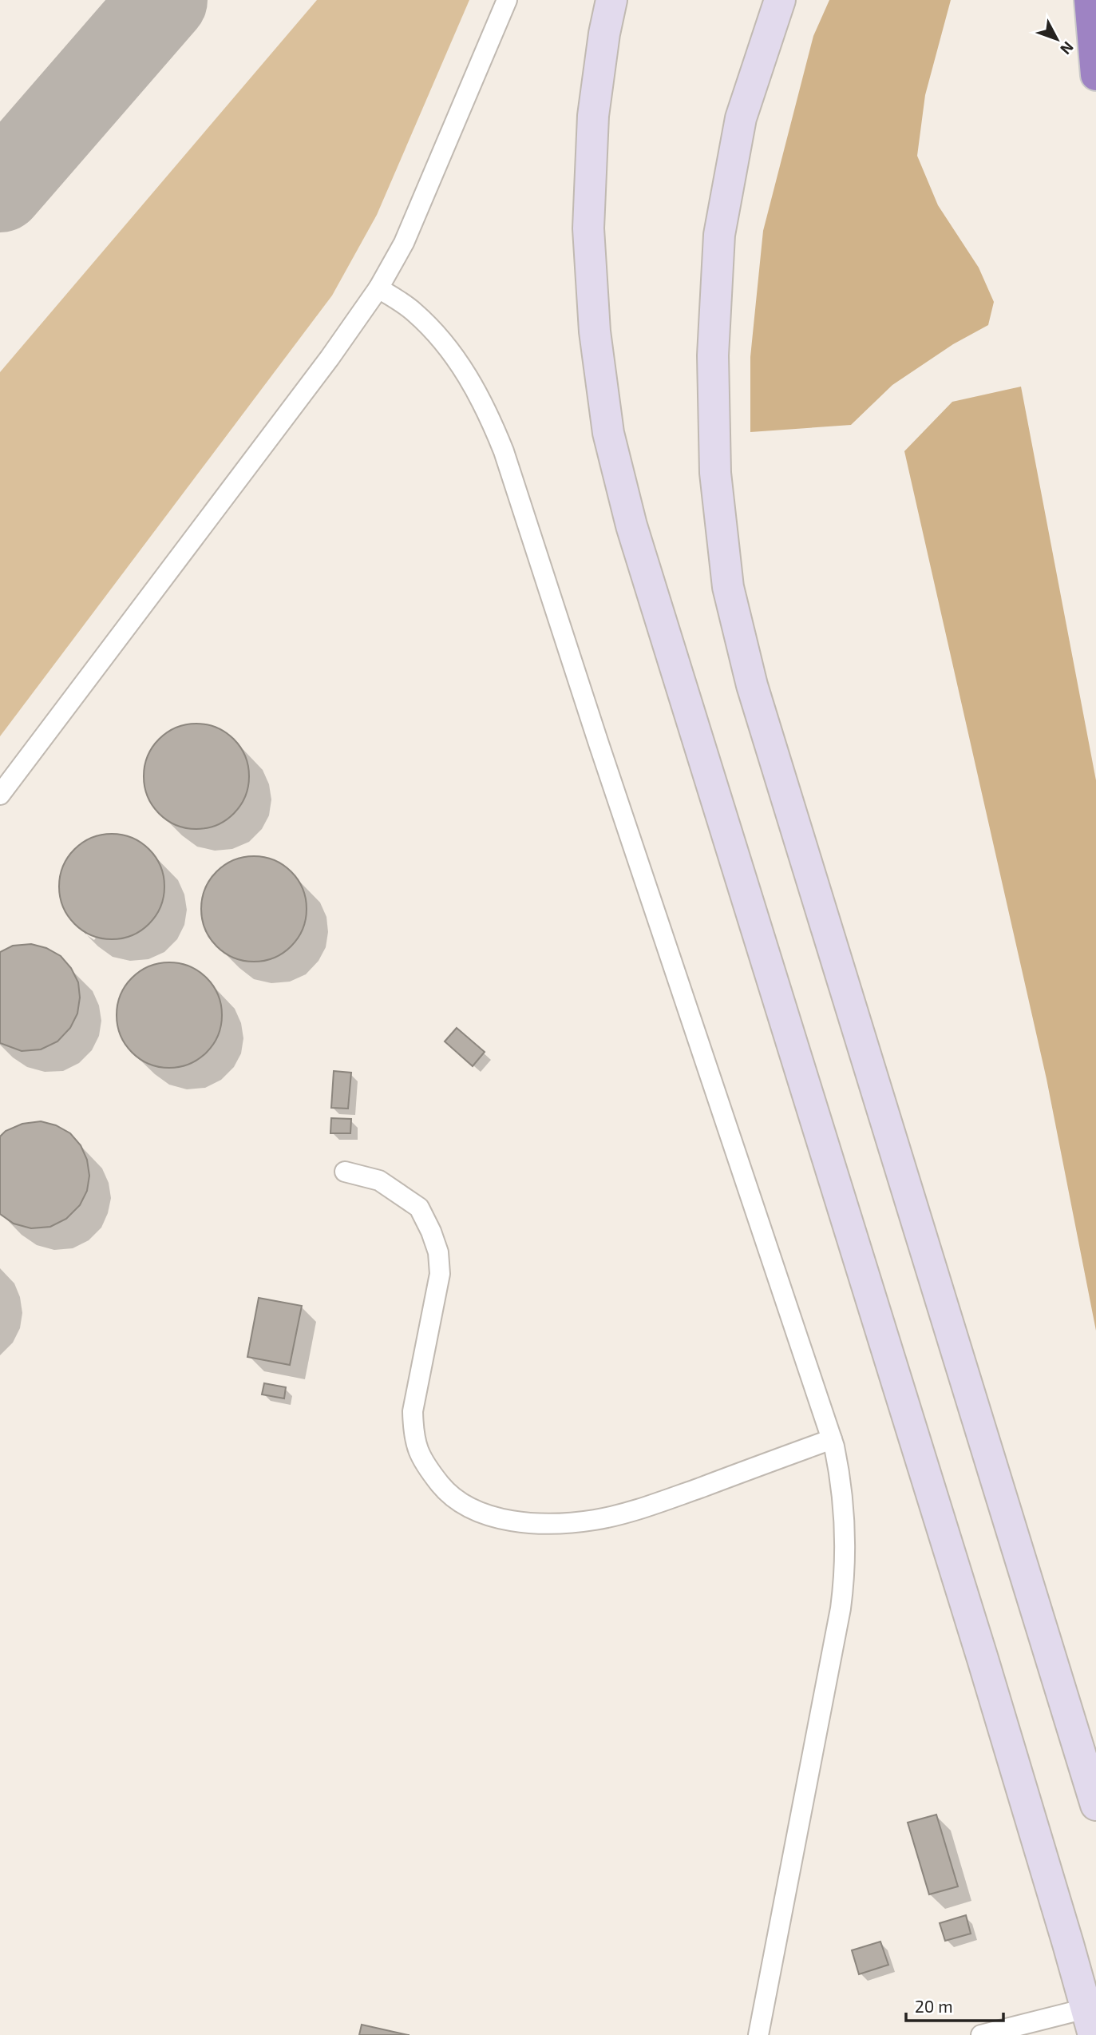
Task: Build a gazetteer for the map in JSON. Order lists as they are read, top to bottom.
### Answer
{
  "scale_bar": "20 m",
  "north": "bottom right"
}
